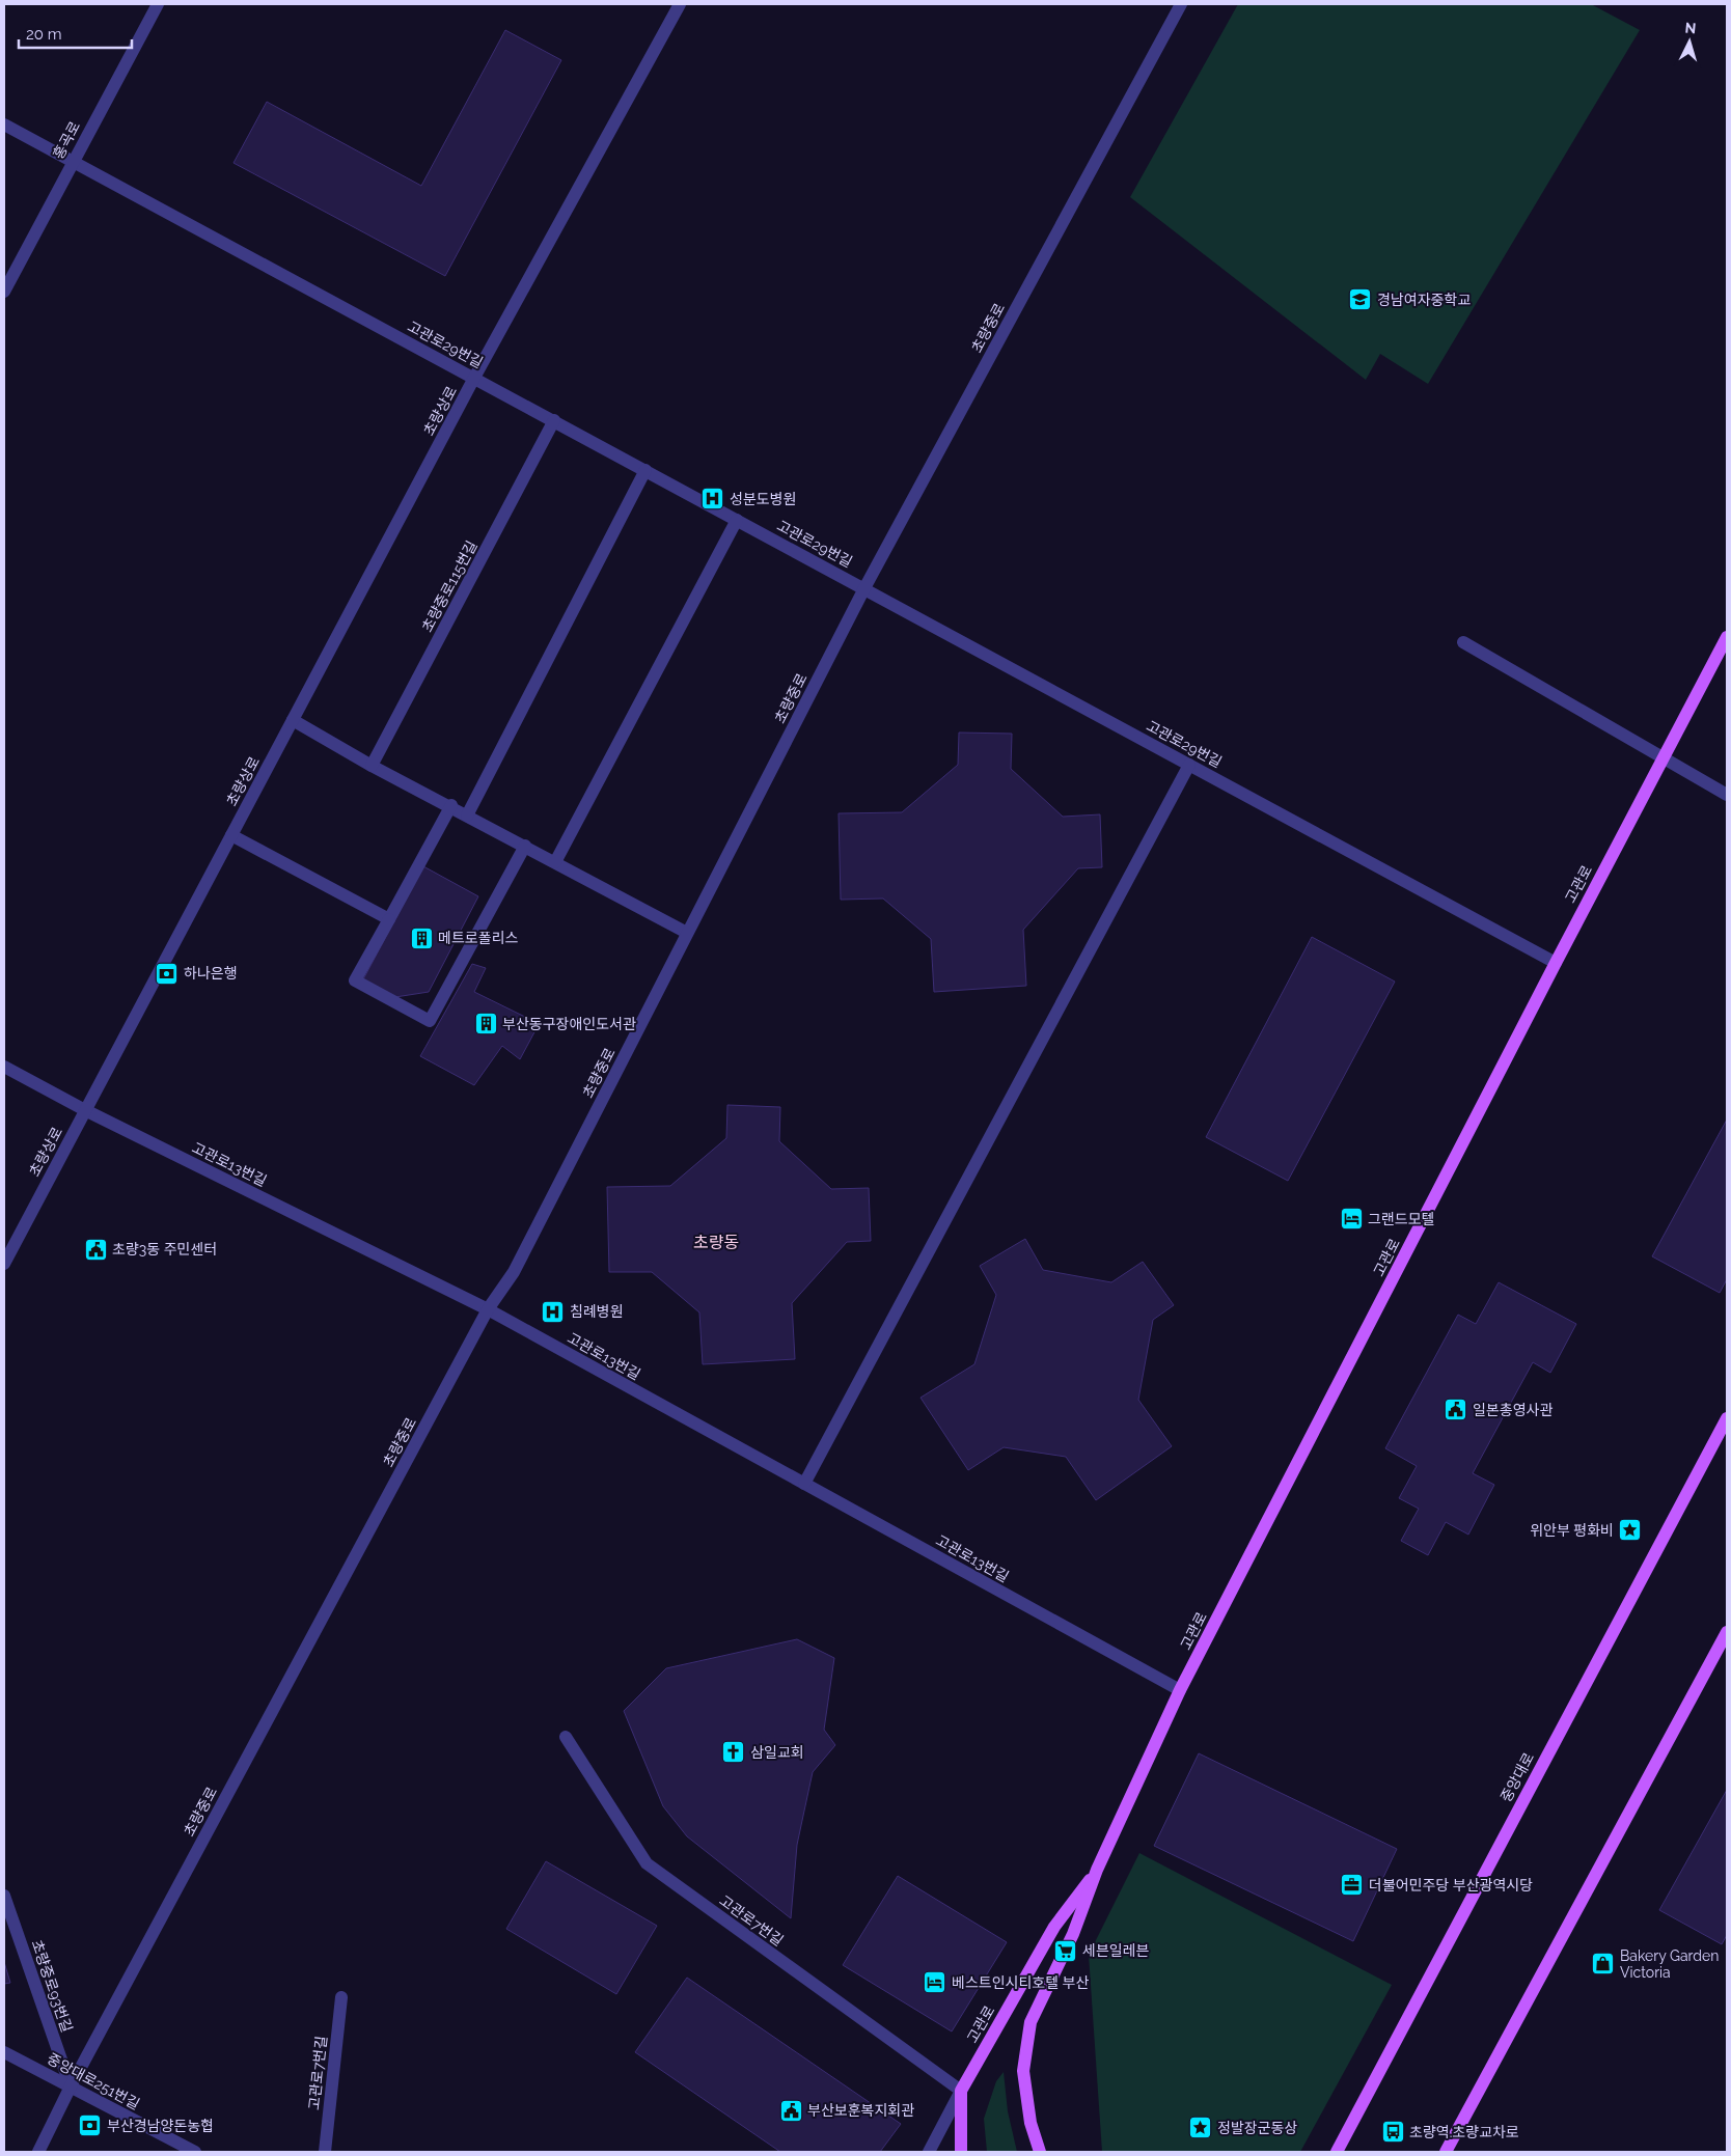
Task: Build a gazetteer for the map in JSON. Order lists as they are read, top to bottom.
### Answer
{
  "streets": {
    "main road": ["고관로", "중앙대로"],
    "street": [
      "홍곡로",
      "초량중로",
      "고관로29번길",
      "초량상로",
      "초량중로115번길",
      "고관로13번길",
      "고관로7번길",
      "초량중로93번길",
      "중앙대로251번길"
    ]
  },
  "crossings": [
    ["홍곡로", "고관로29번길"],
    ["초량중로", "고관로29번길"],
    ["초량중로", "고관로13번길"],
    ["초량중로", "초량중로93번길"],
    ["초량중로", "중앙대로251번길"],
    ["고관로29번길", "초량상로"],
    ["고관로29번길", "초량중로115번길"],
    ["고관로29번길", "고관로"],
    ["초량상로", "고관로13번길"],
    ["고관로", "고관로13번길"],
    ["고관로", "고관로7번길"],
    ["초량중로93번길", "중앙대로251번길"]
  ],
  "districts": ["초량동"],
  "places": {
    "school or university": ["경남여자중학교"],
    "hospital": ["성분도병원", "침례병원"],
    "building": ["메트로폴리스", "부산동구장애인도서관"],
    "bank": ["하나은행", "부산경남양돈농협"],
    "hotel": ["그랜드모텔", "베스트인시티호텔 부산"],
    "public building": ["초량3동 주민센터", "일본총영사관", "부산보훈복지회관"],
    "place": ["위안부 평화비", "정발장군동상"],
    "church": ["삼일교회"],
    "office": ["더불어민주당 부산광역시당"],
    "supermarket": ["세븐일레븐"],
    "shop": ["Bakery Garden Victoria"],
    "bus stop": ["초량역.초량교차로"]
  },
  "scale_bar": "20 m",
  "north": "top"
}
